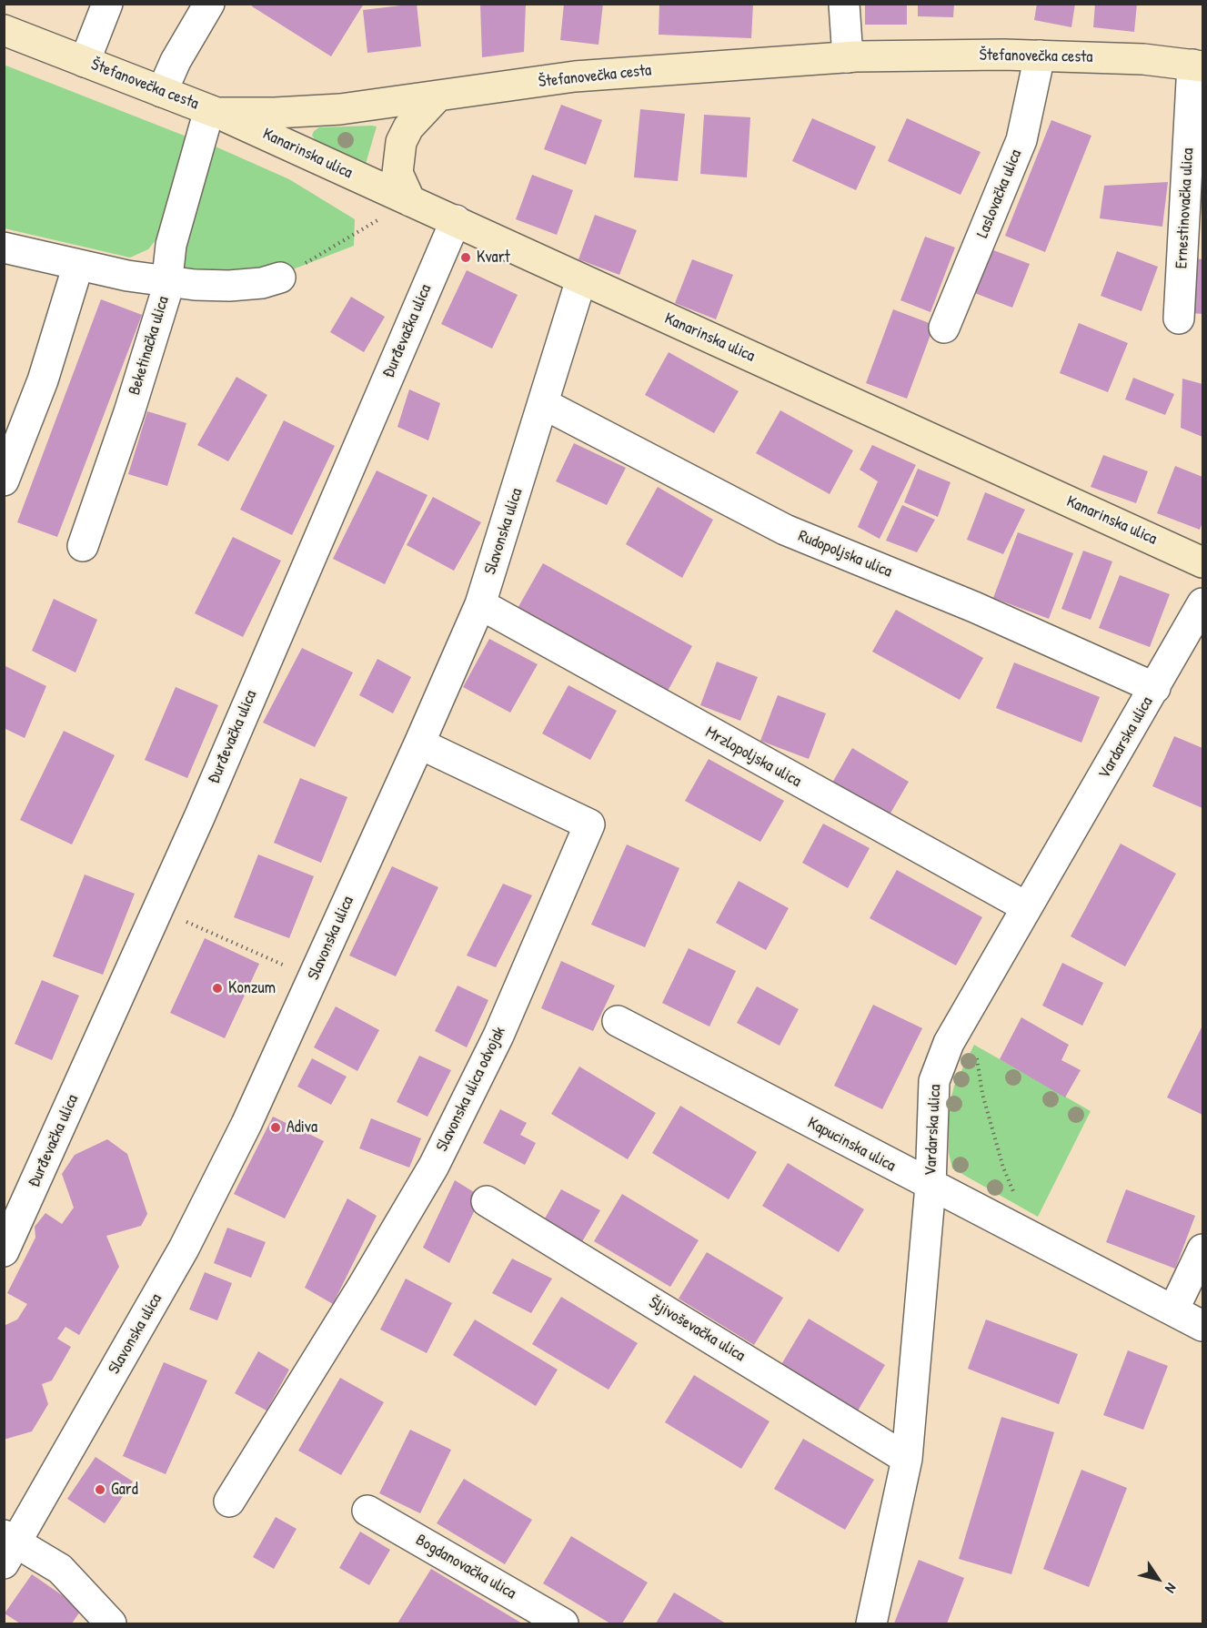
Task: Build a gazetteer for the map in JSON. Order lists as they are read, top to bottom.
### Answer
{
  "streets": {
    "street": [
      "Štefanovečka cesta",
      "Kanarinska ulica",
      "Laslovačka ulica",
      "Ernestinovačka ulica",
      "Đurđevačka ulica",
      "Beketinačka ulica",
      "Slavonska ulica",
      "Rudopoljska ulica",
      "Vardarska ulica",
      "Mrzlopoljska ulica",
      "Slavonska ulica odvojak",
      "Kapucinska ulica",
      "Šljivoševačka ulica",
      "Bogdanovačka ulica"
    ]
  },
  "crossings": [
    ["Štefanovečka cesta", "Kanarinska ulica"],
    ["Štefanovečka cesta", "Laslovačka ulica"],
    ["Štefanovečka cesta", "Ernestinovačka ulica"],
    ["Štefanovečka cesta", "Beketinačka ulica"],
    ["Kanarinska ulica", "Đurđevačka ulica"],
    ["Kanarinska ulica", "Beketinačka ulica"],
    ["Kanarinska ulica", "Slavonska ulica"],
    ["Slavonska ulica", "Rudopoljska ulica"],
    ["Slavonska ulica", "Mrzlopoljska ulica"],
    ["Slavonska ulica", "Slavonska ulica odvojak"],
    ["Rudopoljska ulica", "Vardarska ulica"],
    ["Vardarska ulica", "Mrzlopoljska ulica"],
    ["Vardarska ulica", "Kapucinska ulica"],
    ["Vardarska ulica", "Šljivoševačka ulica"]
  ],
  "places": [
    "Kvart",
    "Konzum",
    "Adiva",
    "Gard"
  ],
  "north": "bottom right"
}
